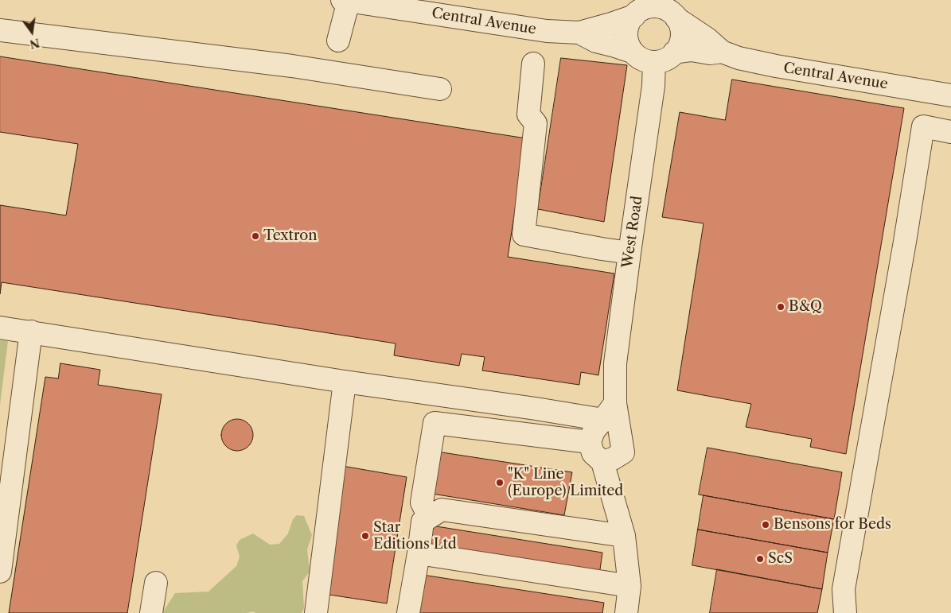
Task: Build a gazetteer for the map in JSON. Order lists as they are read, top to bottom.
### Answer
{
  "streets": {
    "street": ["Central Avenue", "West Road"]
  },
  "crossings": [
    ["Central Avenue", "West Road"]
  ],
  "places": [
    "Textron",
    "B&Q",
    "\"K\" Line (Europe) Limited",
    "Bensons for Beds",
    "Star Editions Ltd",
    "ScS"
  ],
  "north": "bottom"
}
